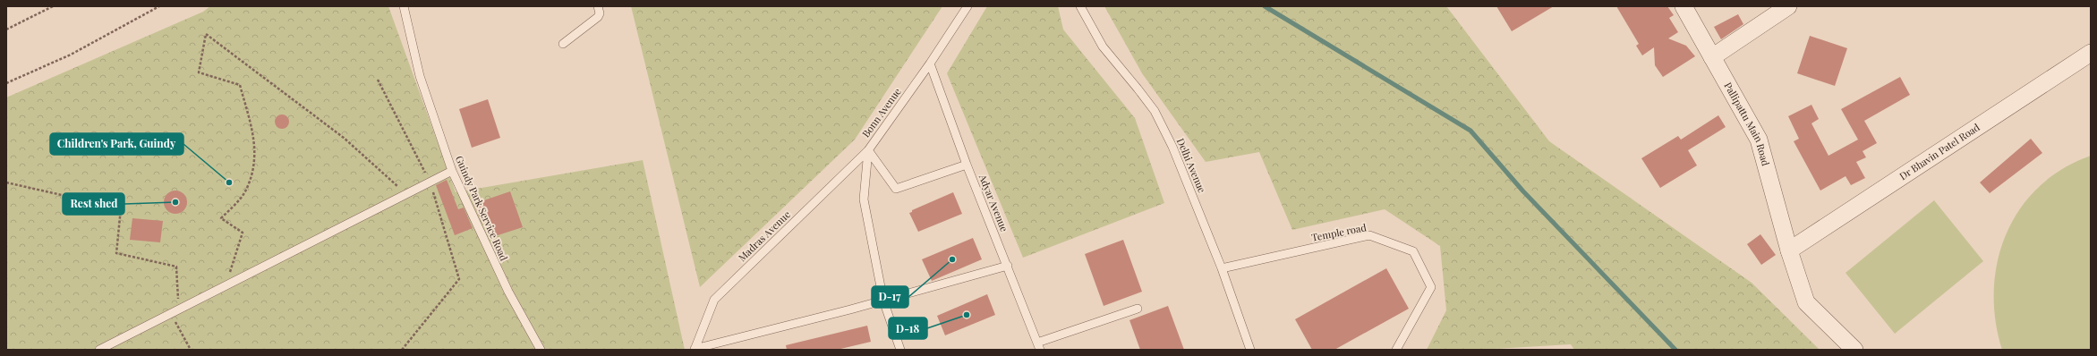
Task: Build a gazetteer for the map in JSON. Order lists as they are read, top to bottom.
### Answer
{
  "streets": {
    "street": ["Pallipattu Main Road", "Dr Bhavin Patel Road"],
    "lane": [
      "Bonn Avenue",
      "Delhi Avenue",
      "Adyar Avenue",
      "Guindy Park Service Road",
      "Temple road",
      "Madras Avenue"
    ]
  },
  "crossings": [
    ["Bonn Avenue", "Adyar Avenue"],
    ["Bonn Avenue", "Madras Avenue"],
    ["Pallipattu Main Road", "Dr Bhavin Patel Road"],
    ["Delhi Avenue", "Temple road"]
  ],
  "places": [
    "Children's Park, Guindy",
    "Rest shed",
    "D-17",
    "D-18"
  ]
}
